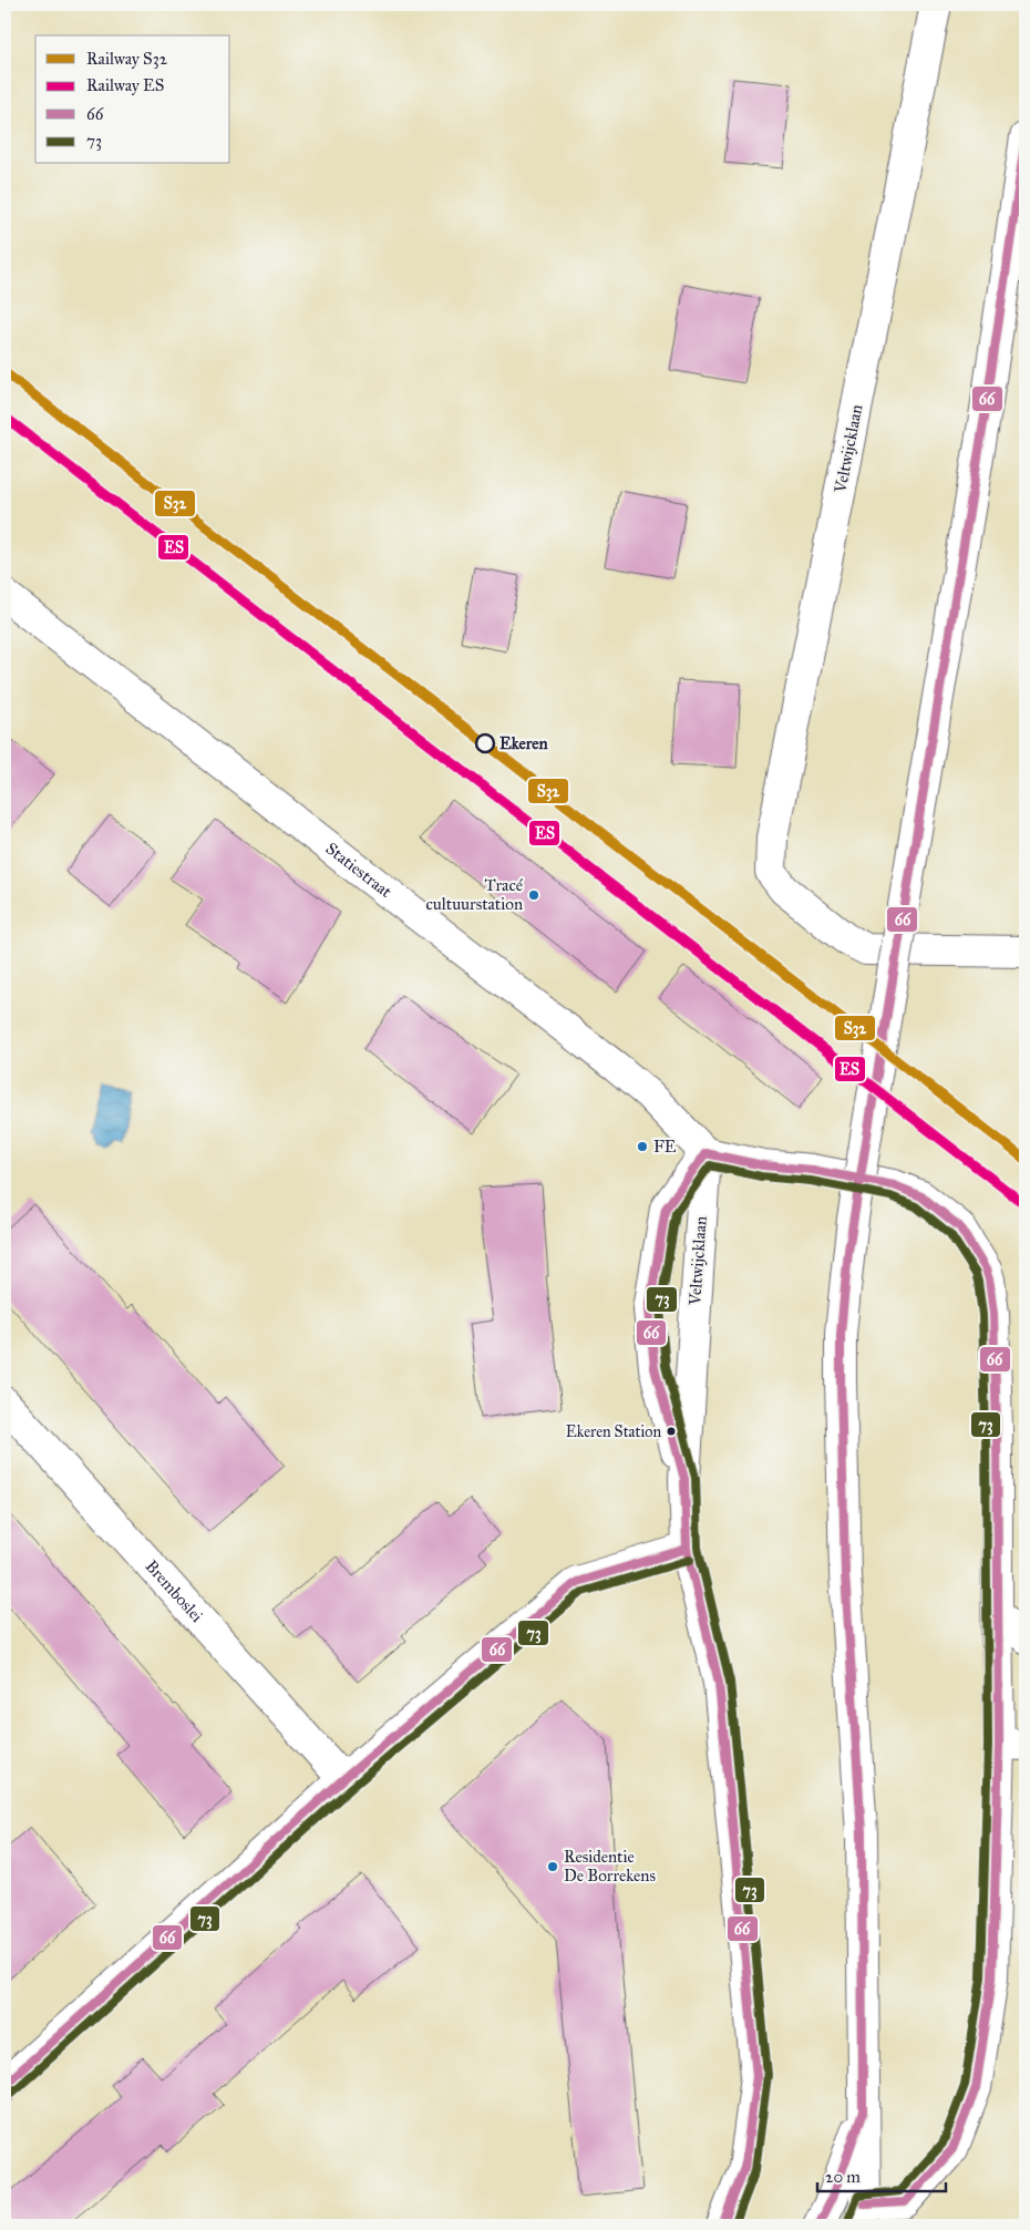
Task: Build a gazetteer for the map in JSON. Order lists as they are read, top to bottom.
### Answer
{
  "streets": {
    "street": ["Veltwijcklaan", "Statiestraat", "Bremboslei"]
  },
  "crossings": [
    ["Veltwijcklaan", "Statiestraat"]
  ],
  "places": [
    "Ekeren",
    "Tracé cultuurstation",
    "FE",
    "Ekeren Station",
    "Residentie De Borrekens"
  ],
  "lines": [
    "transit line 66",
    "rail line S32",
    "rail line ES",
    "transit line 73"
  ],
  "legend": [
    "Railway S32",
    "Railway ES",
    "66",
    "73"
  ],
  "scale_bar": "20 m"
}
